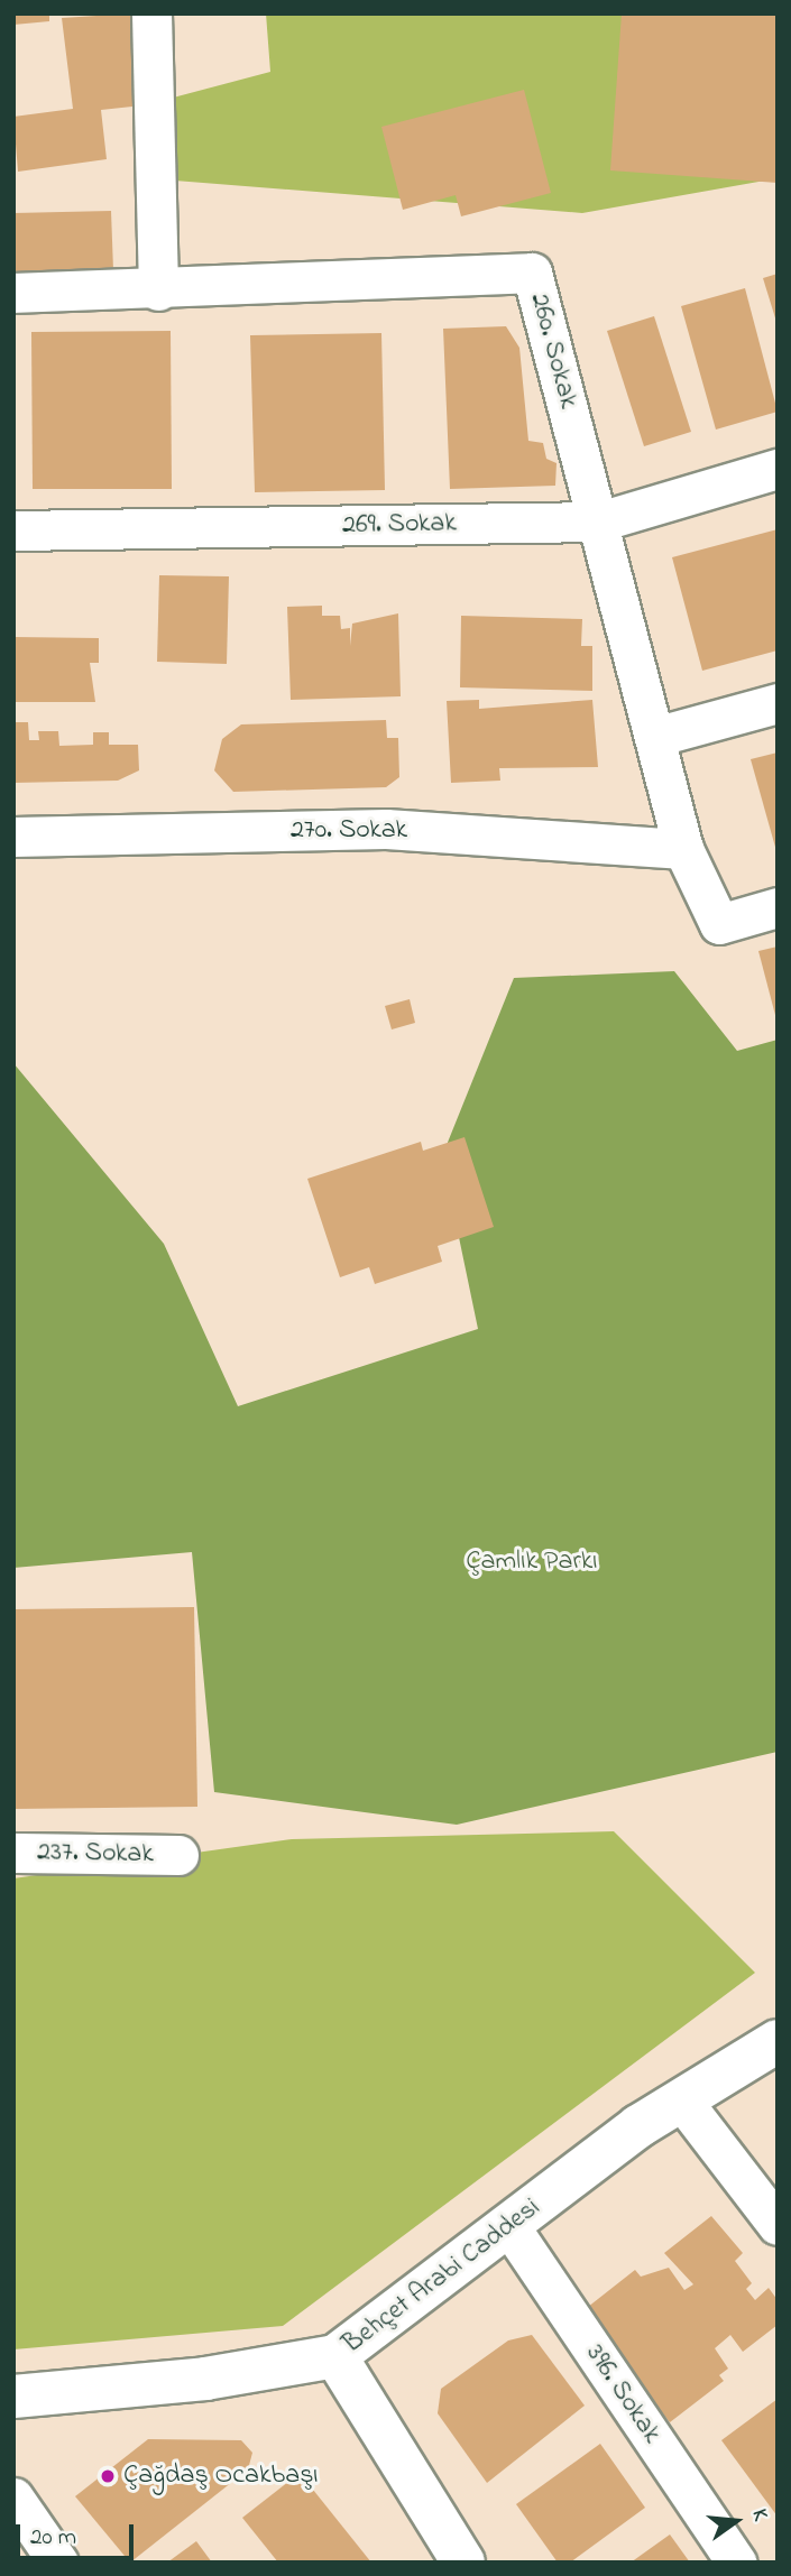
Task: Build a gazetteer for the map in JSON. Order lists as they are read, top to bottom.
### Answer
{
  "streets": {
    "main road": ["Behçet Arabi Caddesi"],
    "street": [
      "260. Sokak",
      "269. Sokak",
      "270. Sokak",
      "237. Sokak",
      "396. Sokak"
    ]
  },
  "crossings": [
    ["260. Sokak", "269. Sokak"],
    ["260. Sokak", "270. Sokak"],
    ["Behçet Arabi Caddesi", "396. Sokak"]
  ],
  "parks": ["Çamlık Parkı"],
  "places": ["Çağdaş Ocakbaşı"],
  "scale_bar": "20 m",
  "north": "right"
}
